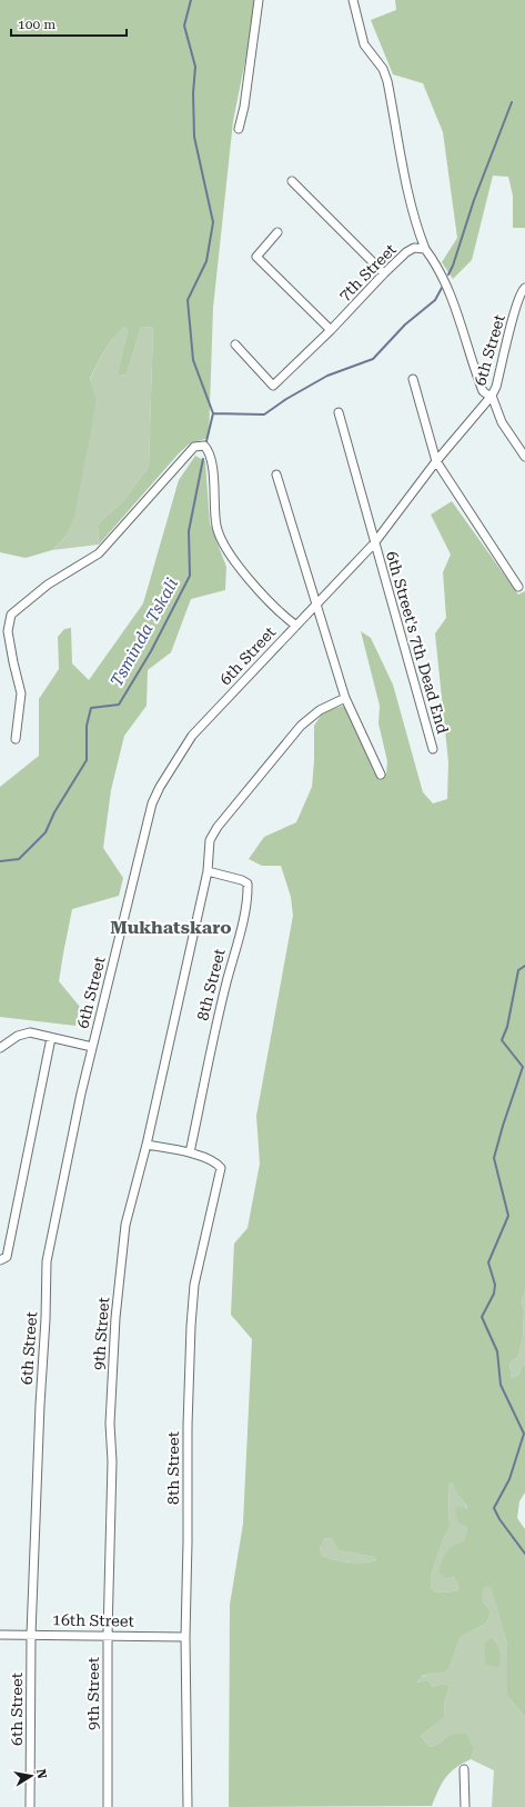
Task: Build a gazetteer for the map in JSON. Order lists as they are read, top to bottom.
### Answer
{
  "streets": {
    "street": [
      "7th Street",
      "6th Street",
      "6th Street's 7th Dead End",
      "8th Street",
      "9th Street",
      "16th Street"
    ]
  },
  "crossings": [
    ["6th Street", "6th Street's 7th Dead End"],
    ["6th Street", "16th Street"],
    ["8th Street", "9th Street"],
    ["8th Street", "16th Street"],
    ["9th Street", "16th Street"]
  ],
  "districts": ["Mukhatskaro"],
  "water": ["Tsminda Tskali"],
  "scale_bar": "100 m",
  "north": "right"
}
